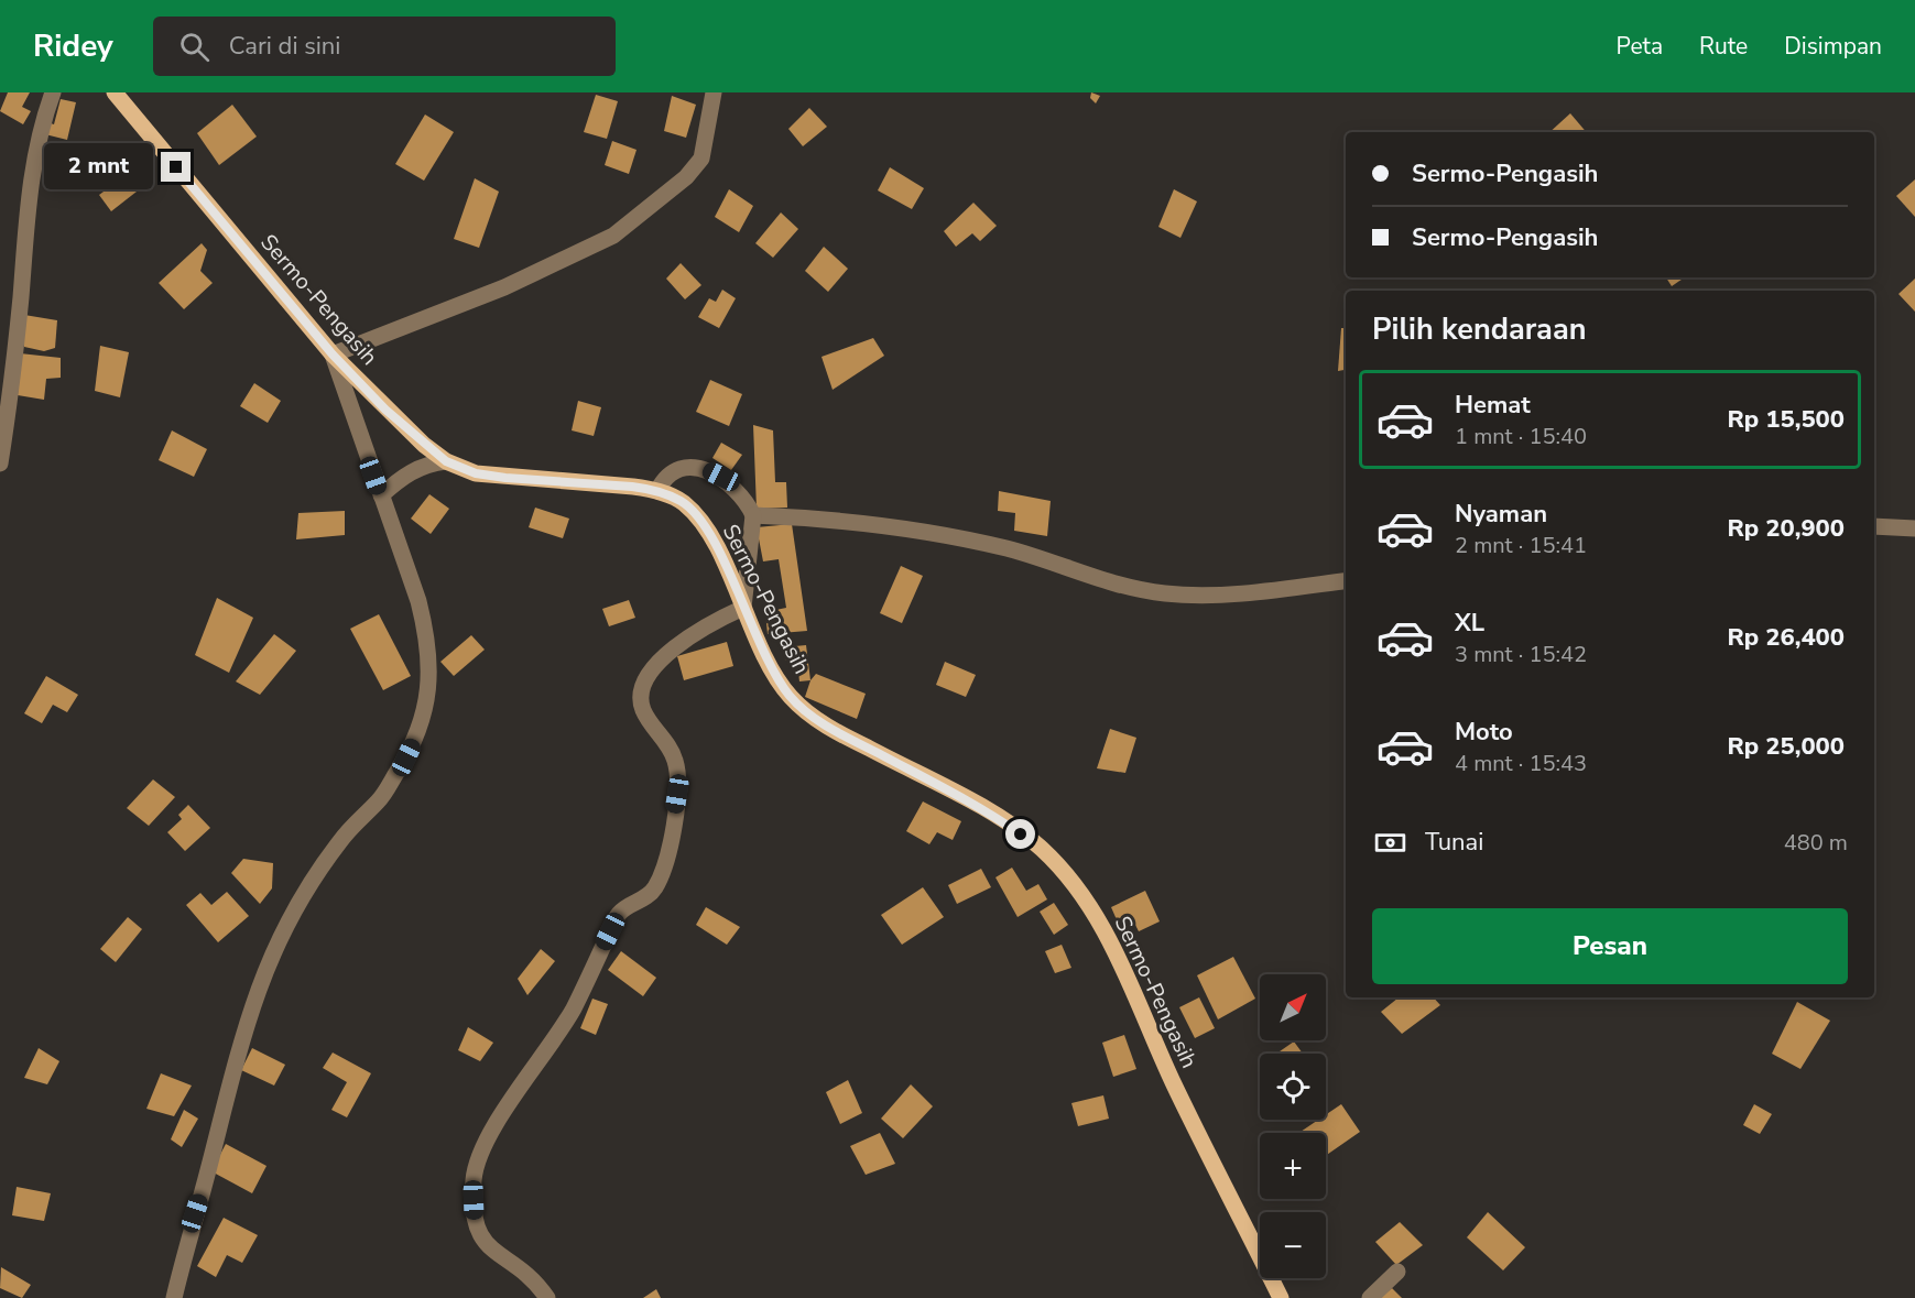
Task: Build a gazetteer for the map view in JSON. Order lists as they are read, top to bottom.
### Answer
{
  "streets": {
    "main road": ["Sermo-Pengasih"]
  },
  "north": "top right",
  "page": {
    "header": "Ridey",
    "search": "Cari di sini",
    "nav": ["Peta", "Rute", "Disimpan"],
    "banner": ["Sermo-Pengasih", "Sermo-Pengasih"],
    "bubble": "2 mnt",
    "heading": "Pilih kendaraan",
    "list": [
      {
        "name": "Hemat",
        "note": "1 mnt · 15:40",
        "value": "Rp 15,500"
      },
      {
        "name": "Nyaman",
        "note": "2 mnt · 15:41",
        "value": "Rp 20,900"
      },
      {
        "name": "XL",
        "note": "3 mnt · 15:42",
        "value": "Rp 26,400"
      },
      {
        "name": "Moto",
        "note": "4 mnt · 15:43",
        "value": "Rp 25,000"
      }
    ],
    "pay": ["Tunai", "480 m"],
    "buttons": "Pesan",
    "map_buttons": ["+", "−"]
  }
}
